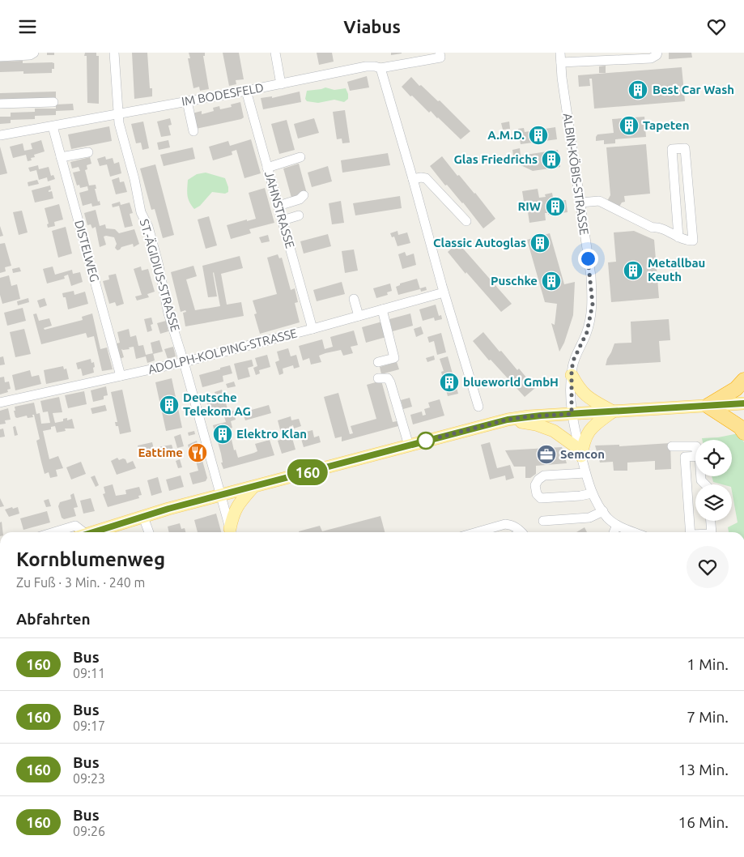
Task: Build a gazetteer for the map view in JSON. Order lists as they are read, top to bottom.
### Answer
{
  "streets": {
    "street": [
      "IM BODESFELD",
      "ALBIN-KÖBIS-STRASSE",
      "JAHNSTRASSE",
      "DISTELWEG",
      "ST.-ÄGIDIUS-STRASSE",
      "ADOLPH-KOLPING-STRASSE"
    ]
  },
  "crossings": [
    ["IM BODESFELD", "JAHNSTRASSE"],
    ["IM BODESFELD", "DISTELWEG"],
    ["IM BODESFELD", "ST.-ÄGIDIUS-STRASSE"],
    ["JAHNSTRASSE", "ADOLPH-KOLPING-STRASSE"],
    ["DISTELWEG", "ADOLPH-KOLPING-STRASSE"],
    ["ST.-ÄGIDIUS-STRASSE", "ADOLPH-KOLPING-STRASSE"]
  ],
  "places": {
    "building": [
      "Best Car Wash",
      "Tapeten",
      "A.M.D.",
      "Glas Friedrichs",
      "RIW",
      "Classic Autoglas",
      "Metallbau Keuth",
      "Puschke",
      "blueworld GmbH",
      "Deutsche Telekom AG",
      "Elektro Klan"
    ],
    "restaurant": ["Eattime"],
    "office": ["Semcon"]
  },
  "lines": ["bus line 160"],
  "page": {
    "header": "Viabus",
    "on_map": "160",
    "heading": [
      ["Kornblumenweg", "Zu Fuß · 3 Min. · 240 m"],
      "Abfahrten"
    ],
    "list": [
      {
        "mark": "160",
        "name": "Bus",
        "note": "09:11",
        "value": "1 Min."
      },
      {
        "mark": "160",
        "name": "Bus",
        "note": "09:17",
        "value": "7 Min."
      },
      {
        "mark": "160",
        "name": "Bus",
        "note": "09:23",
        "value": "13 Min."
      },
      {
        "mark": "160",
        "name": "Bus",
        "note": "09:26",
        "value": "16 Min."
      }
    ]
  }
}
